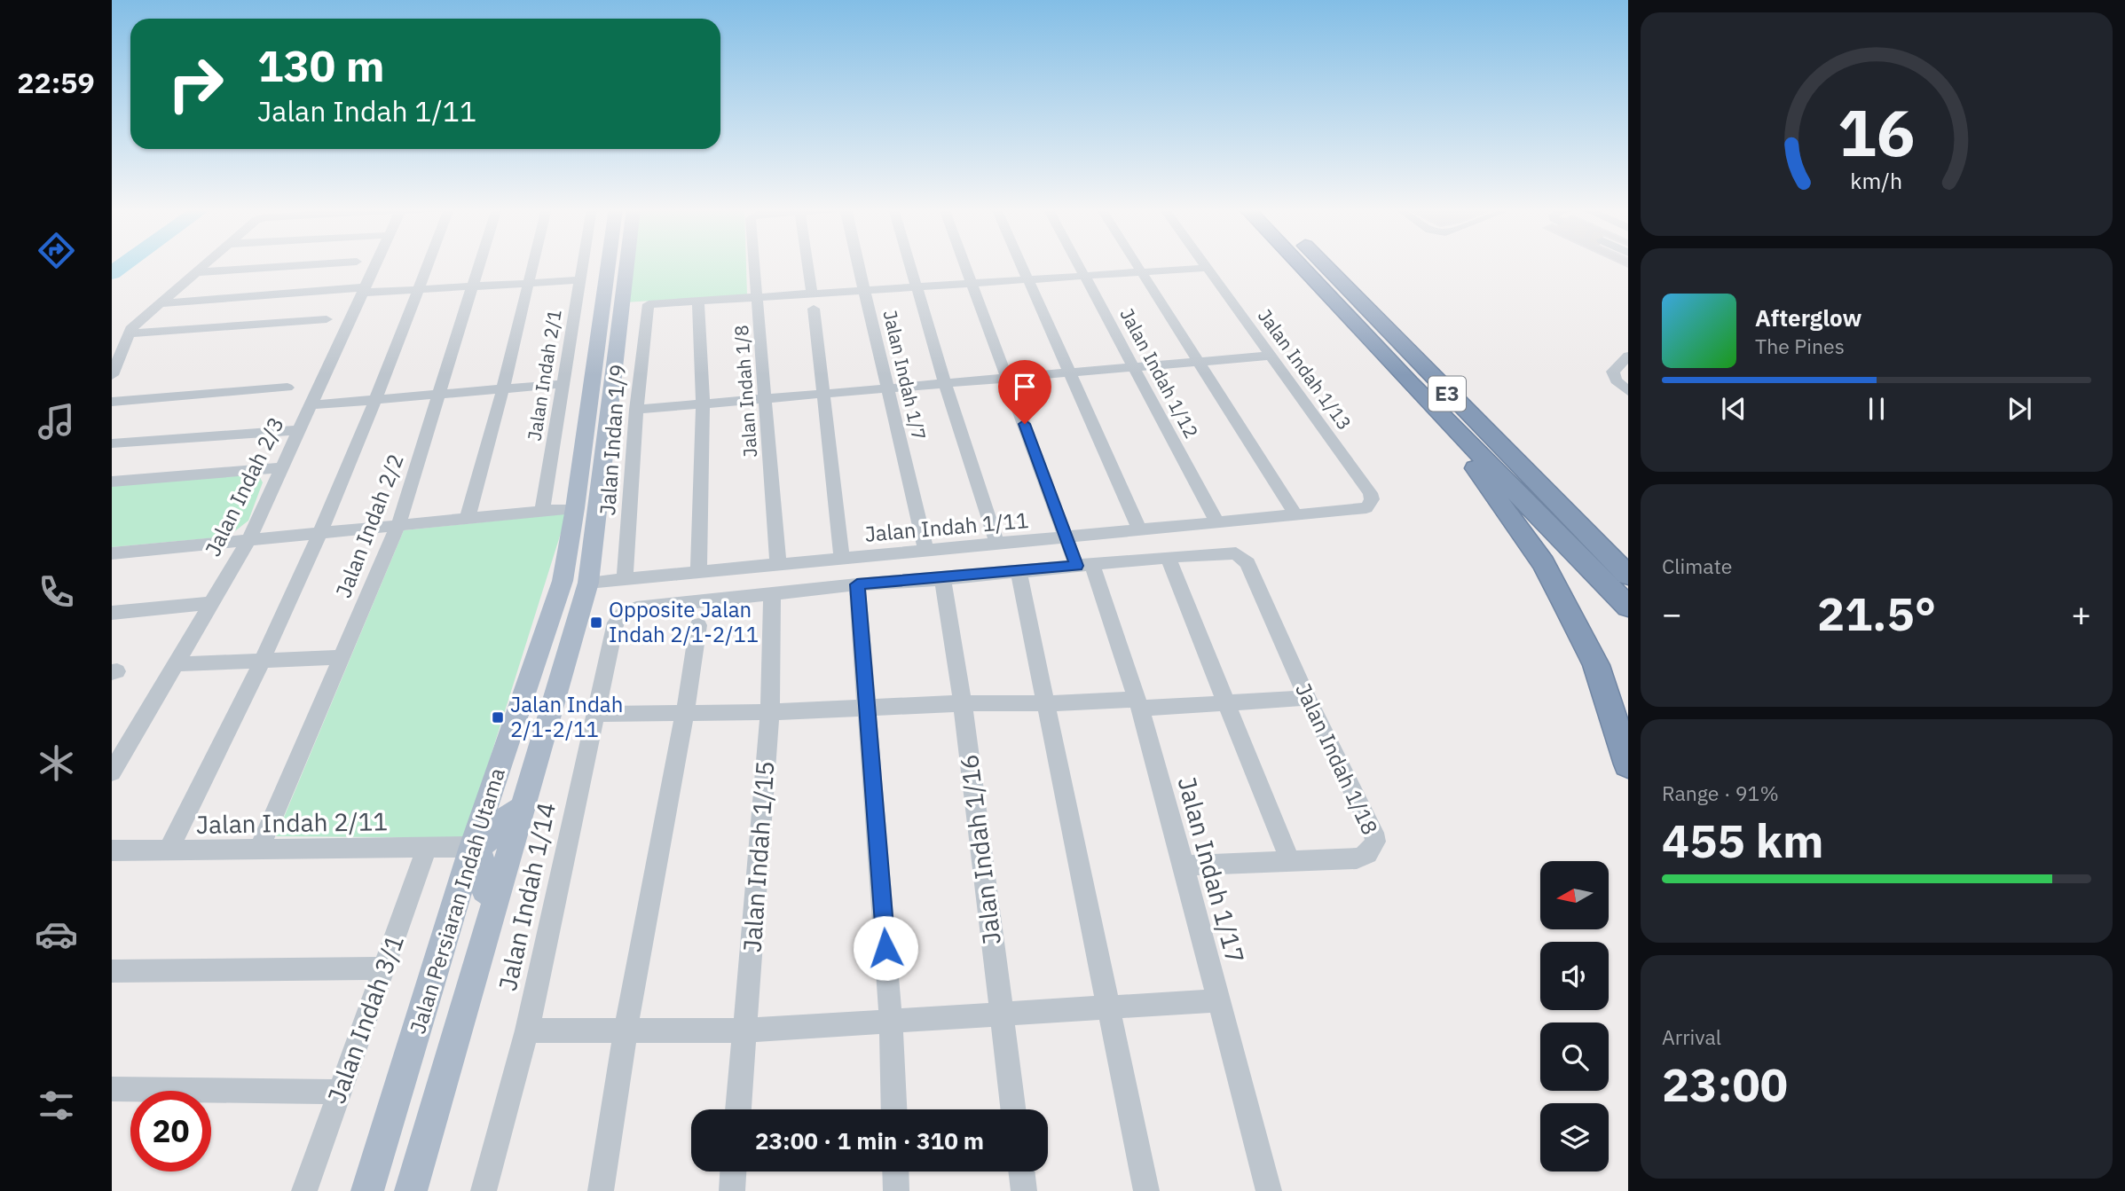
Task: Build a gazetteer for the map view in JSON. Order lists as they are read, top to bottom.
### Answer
{
  "streets": {
    "highway": ["E3"],
    "main road": ["Jalan Persiaran Indah Utama"],
    "street": [
      "Jalan Indah 1/13",
      "Jalan Indah 1/12",
      "Jalan Indah 2/1",
      "Jalan Indah 1/7",
      "Jalan Indah 1/8",
      "Jalan Indan 1/9",
      "Jalan Indah 2/3",
      "Jalan Indah 2/2",
      "Jalan Indah 1/11",
      "Jalan Indah 1/18",
      "Jalan Indah 2/11",
      "Jalan Indah 1/16",
      "Jalan Indah 1/15",
      "Jalan Indah 1/17",
      "Jalan Indah 1/14",
      "Jalan Indah 3/1"
    ]
  },
  "crossings": [
    ["Jalan Indah 1/13", "Jalan Indah 1/11"],
    ["Jalan Indah 1/12", "Jalan Indah 1/11"],
    ["Jalan Indah 1/7", "Jalan Indah 1/11"],
    ["Jalan Indah 1/8", "Jalan Indah 1/11"],
    ["Jalan Indan 1/9", "Jalan Indah 1/11"],
    ["Jalan Indah 2/2", "Jalan Indah 2/11"],
    ["Jalan Indah 1/11", "Jalan Persiaran Indah Utama"],
    ["Jalan Indah 1/18", "Jalan Indah 1/17"],
    ["Jalan Indah 2/11", "Jalan Persiaran Indah Utama"],
    ["Jalan Indah 2/11", "Jalan Indah 3/1"],
    ["Jalan Indah 1/15", "Jalan Indah 1/14"]
  ],
  "places": {
    "transit": ["Opposite Jalan Indah 2/1-2/11", "Jalan Indah 2/1-2/11"]
  },
  "north": "left",
  "page": {
    "tabs": "22:59",
    "turn": ["130 m", "Jalan Indah 1/11"],
    "song": ["Afterglow", "The Pines"],
    "tile": [
      "Climate",
      ["Range · 91%", "455 km"],
      ["Arrival", "23:00"]
    ],
    "heat": ["−", "21.5°", "+"],
    "limit": "20",
    "trip": "23:00 · 1 min · 310 m",
    "gauge": ["16", "km/h"]
  }
}
